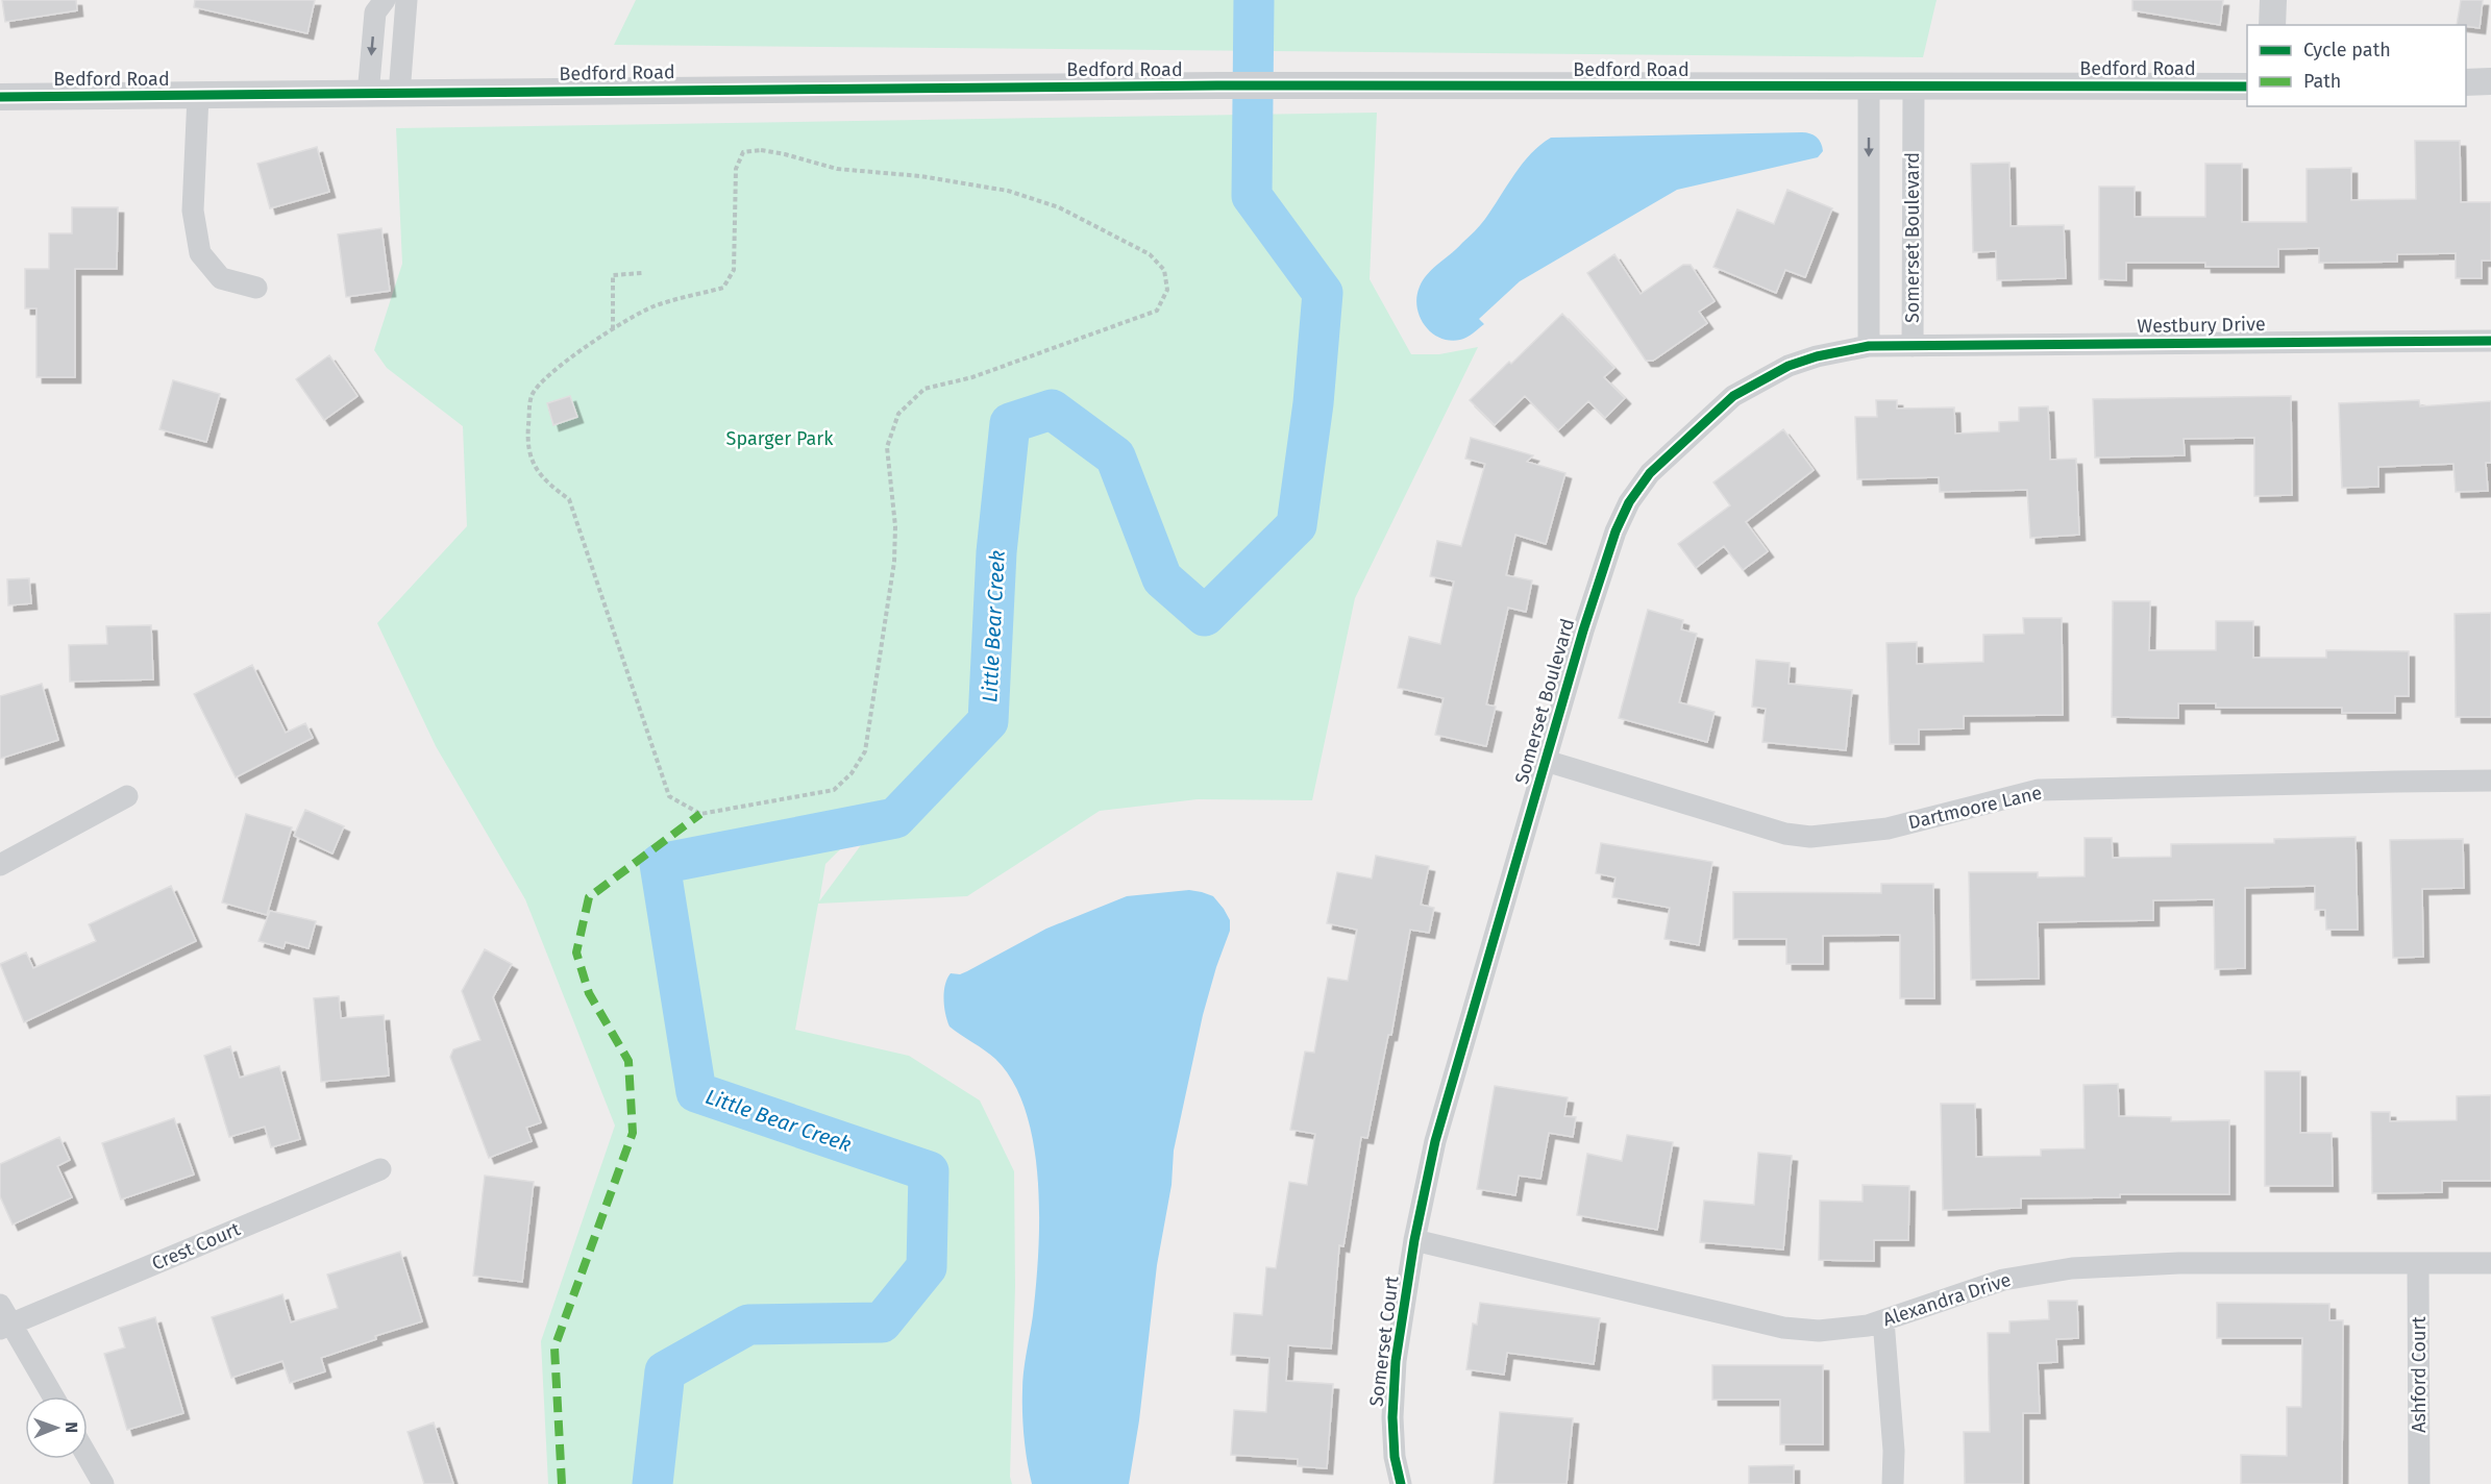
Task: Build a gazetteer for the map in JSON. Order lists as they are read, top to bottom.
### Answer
{
  "streets": {
    "street": [
      "Bedford Road",
      "Somerset Boulevard",
      "Westbury Drive",
      "Dartmoore Lane",
      "Crest Court",
      "Alexandra Drive",
      "Somerset Court",
      "Ashford Court"
    ]
  },
  "crossings": [
    ["Bedford Road", "Somerset Boulevard"],
    ["Somerset Boulevard", "Westbury Drive"],
    ["Somerset Boulevard", "Dartmoore Lane"],
    ["Somerset Boulevard", "Alexandra Drive"],
    ["Somerset Boulevard", "Somerset Court"],
    ["Alexandra Drive", "Somerset Court"],
    ["Alexandra Drive", "Ashford Court"]
  ],
  "water": ["Little Bear Creek"],
  "parks": ["Sparger Park"],
  "legend": ["Cycle path", "Path"],
  "north": "right"
}
